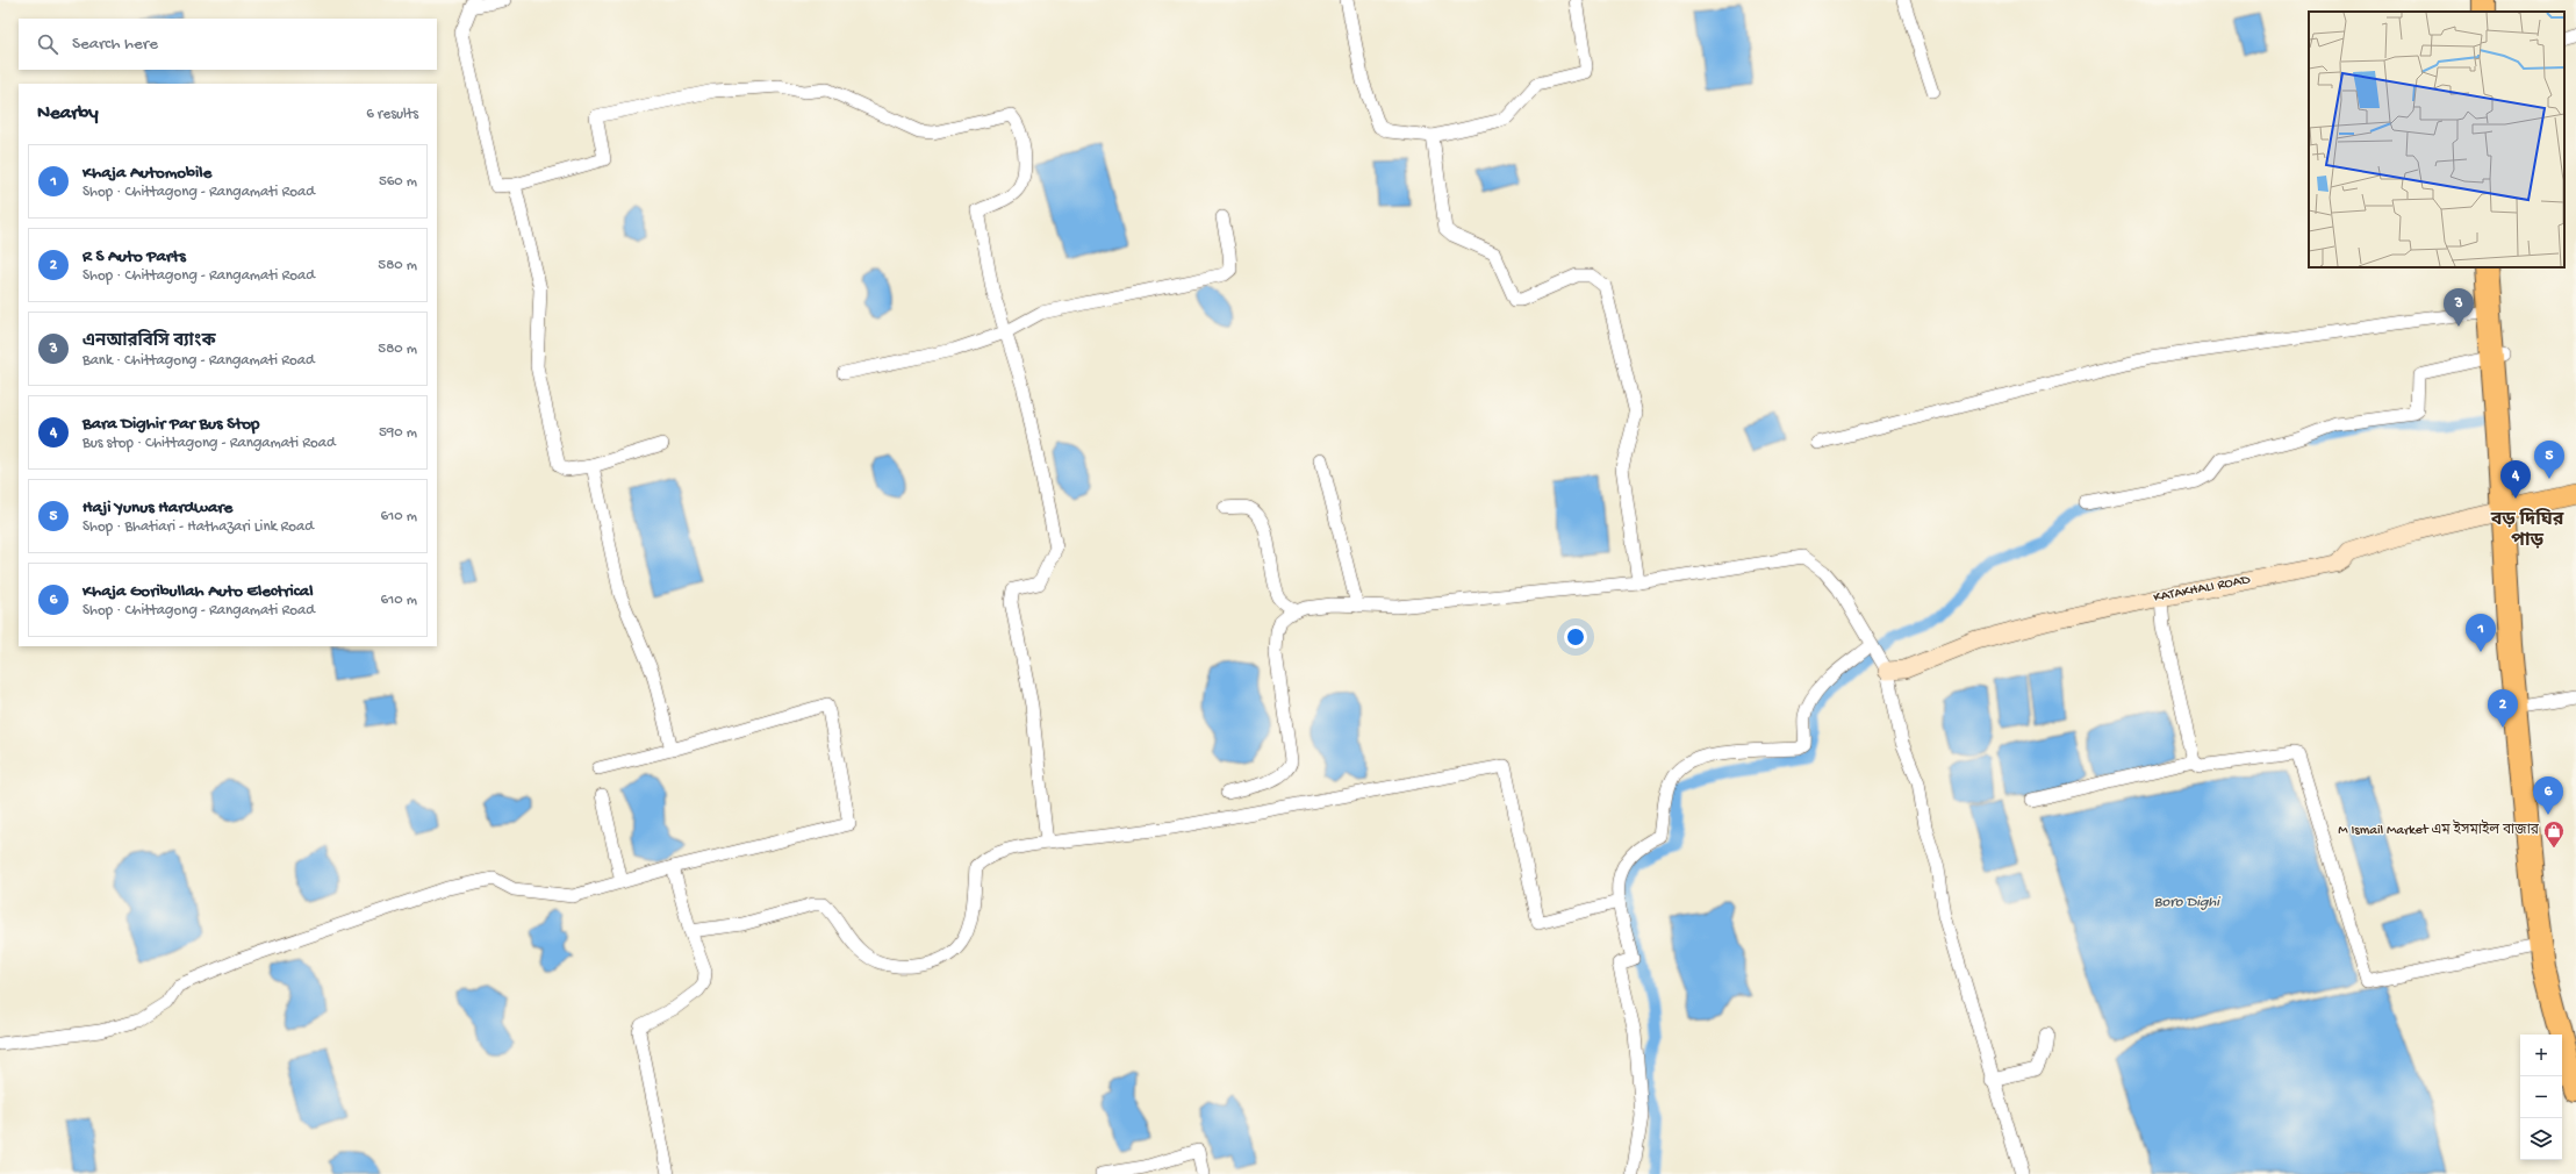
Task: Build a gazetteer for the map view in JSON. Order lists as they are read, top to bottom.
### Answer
{
  "streets": {
    "street": ["KATAKHALI ROAD"]
  },
  "districts": ["বড় দিঘির পাড়"],
  "water": ["Boro Dighi"],
  "places": {
    "shop": ["M Ismail Market এম ইসমাইল বাজার"]
  },
  "page": {
    "search": "Search here",
    "heading": ["Nearby", "6 results"],
    "list": [
      {
        "mark": "1",
        "name": "Khaja Automobile",
        "note": "Shop · Chittagong - Rangamati Road",
        "value": "560 m"
      },
      {
        "mark": "2",
        "name": "R S Auto Parts",
        "note": "Shop · Chittagong - Rangamati Road",
        "value": "580 m"
      },
      {
        "mark": "3",
        "name": "এনআরবিসি ব্যাংক",
        "note": "Bank · Chittagong - Rangamati Road",
        "value": "580 m"
      },
      {
        "mark": "4",
        "name": "Bara Dighir Par Bus Stop",
        "note": "Bus stop · Chittagong - Rangamati Road",
        "value": "590 m"
      },
      {
        "mark": "5",
        "name": "Haji Yunus Hardware",
        "note": "Shop · Bhatiari - Hathazari Link Road",
        "value": "610 m"
      },
      {
        "mark": "6",
        "name": "Khaja Goribullah Auto Electrical",
        "note": "Shop · Chittagong - Rangamati Road",
        "value": "610 m"
      }
    ],
    "pins": [
      "3",
      "5",
      "4",
      "1",
      "2",
      "6"
    ],
    "map_buttons": ["+", "−"]
  }
}
